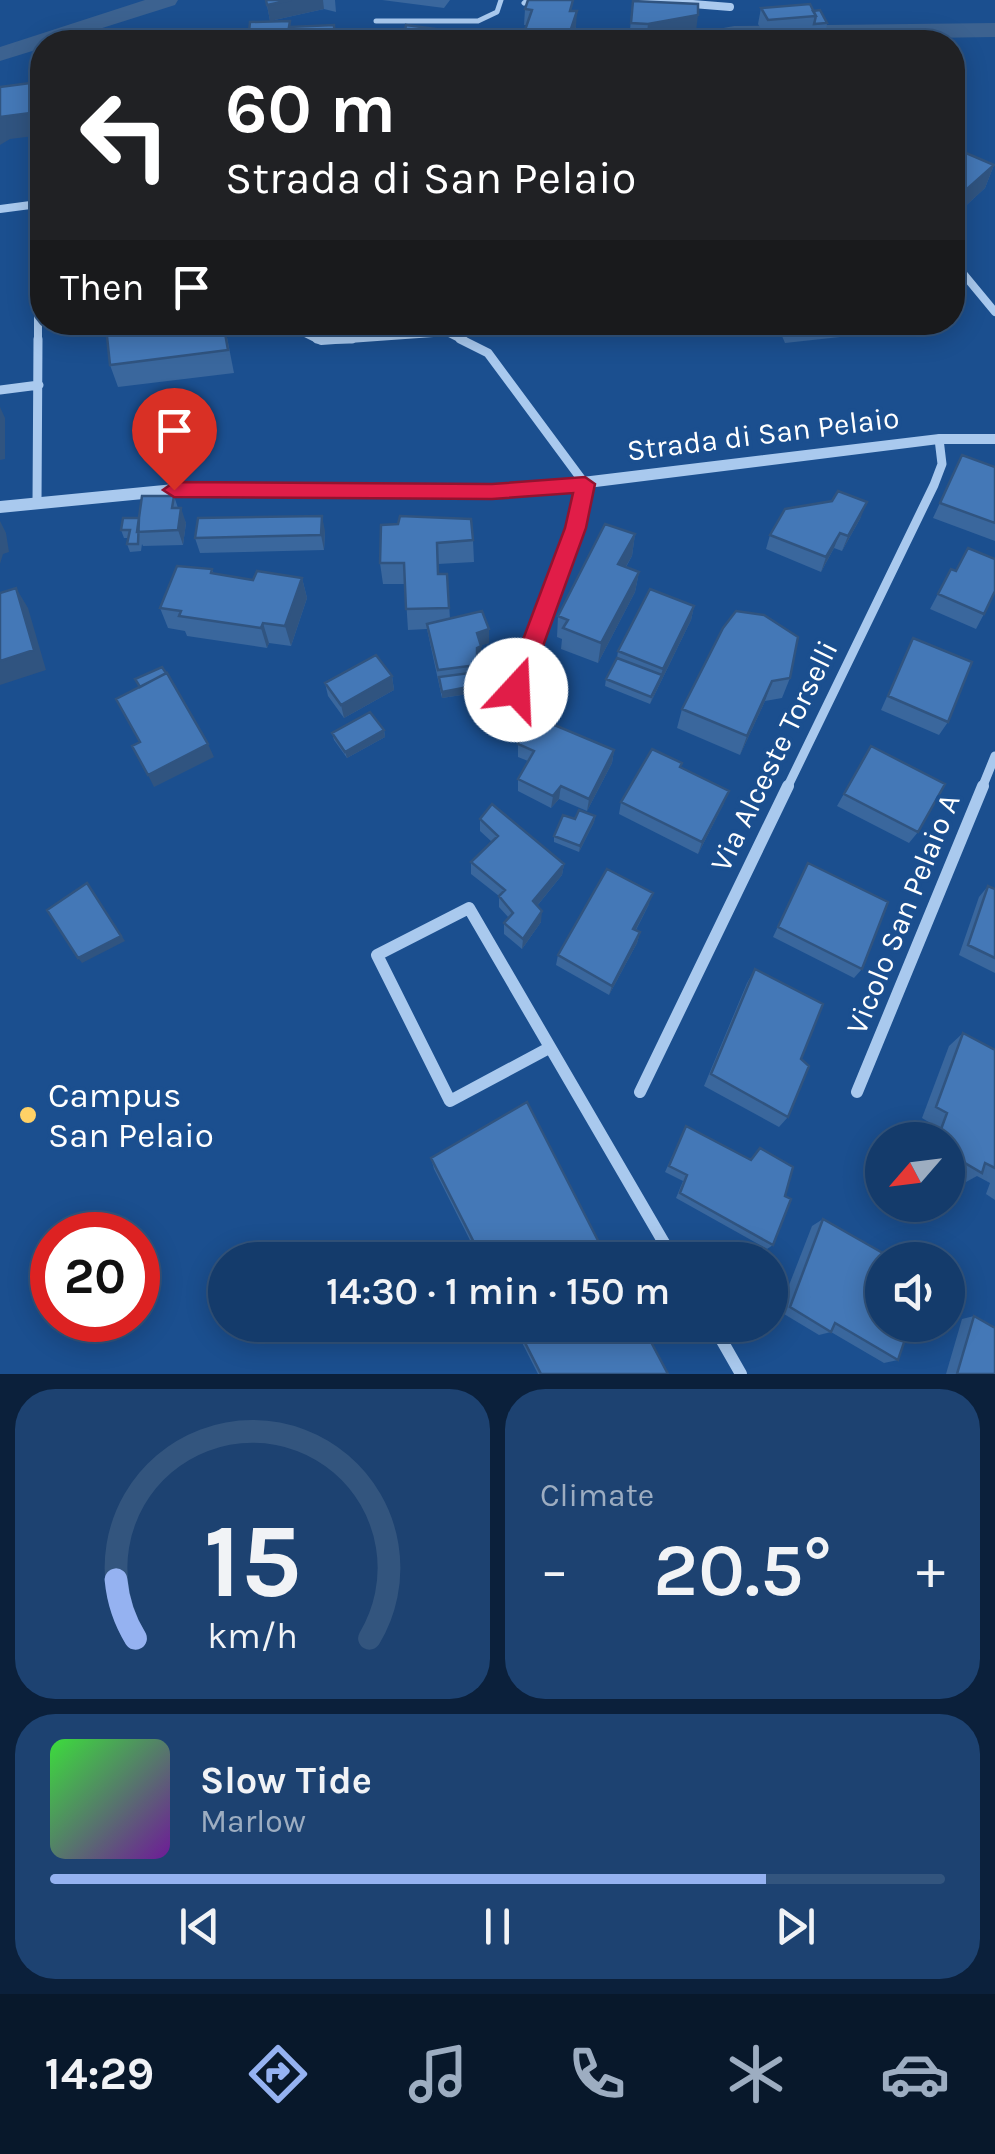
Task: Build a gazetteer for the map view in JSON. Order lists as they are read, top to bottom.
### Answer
{
  "streets": {
    "street": ["Strada di San Pelaio", "Via Alceste Torselli", "Vicolo San Pelaio A"]
  },
  "crossings": [
    ["Strada di San Pelaio", "Via Alceste Torselli"]
  ],
  "places": ["Campus San Pelaio"],
  "north": "bottom left",
  "page": {
    "turn": ["60 m", "Strada di San Pelaio"],
    "then": "Then",
    "limit": "20",
    "trip": "14:30 · 1 min · 150 m",
    "tile": "Climate",
    "heat": ["−", "20.5°", "+"],
    "song": ["Slow Tide", "Marlow"],
    "tabs": "14:29",
    "gauge": ["15", "km/h"]
  }
}
